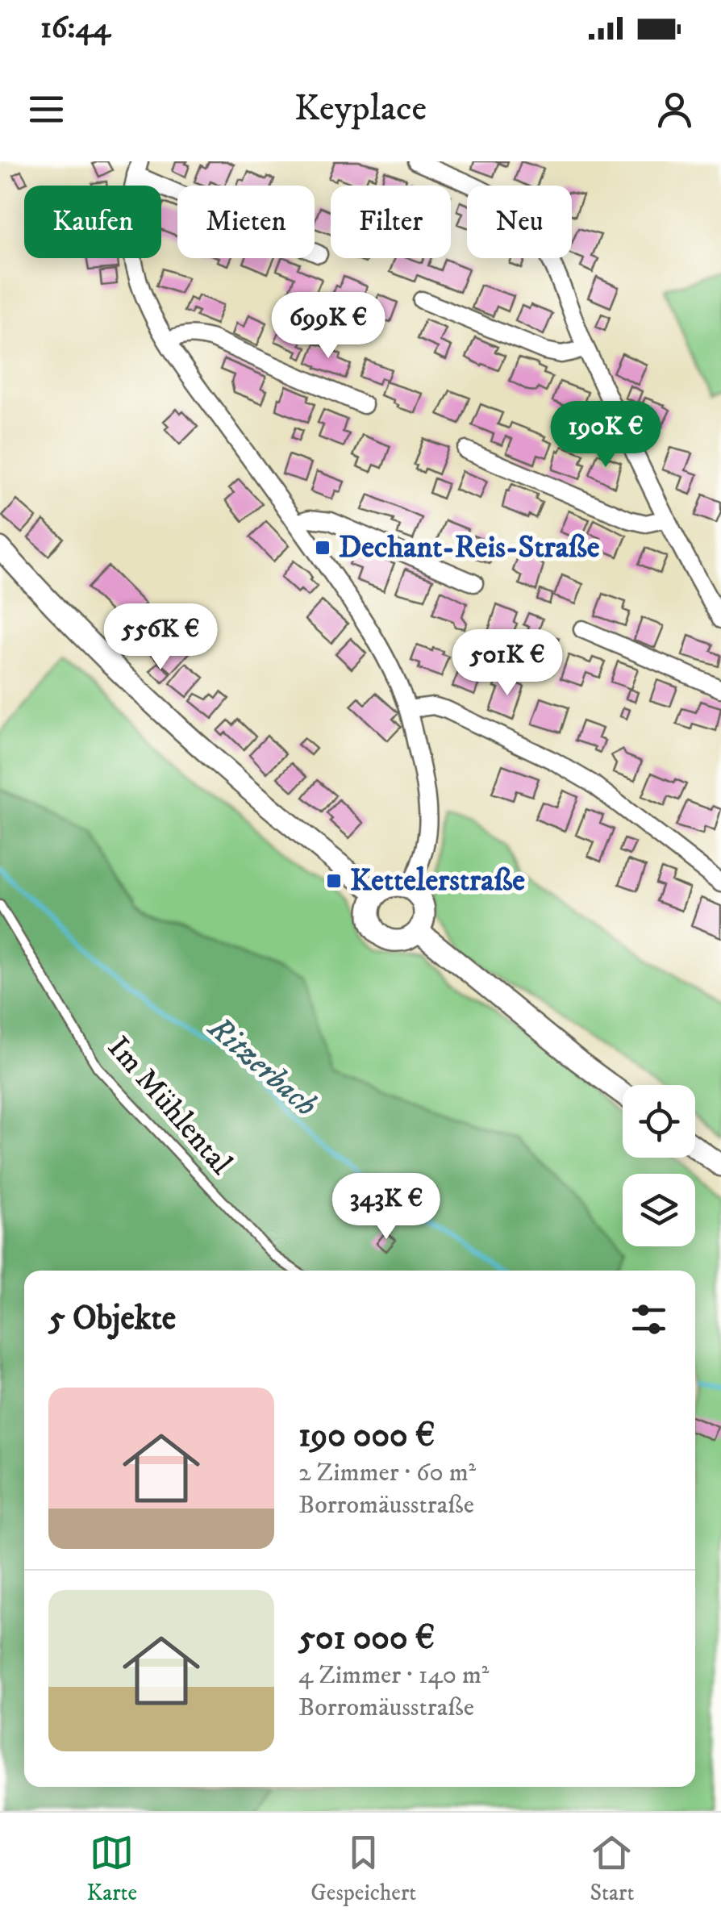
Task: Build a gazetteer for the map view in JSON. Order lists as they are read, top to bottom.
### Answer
{
  "streets": {
    "lane": ["Im Mühlental"]
  },
  "water": ["Ritzerbach"],
  "places": {
    "transit": ["Dechant-Reis-Straße", "Kettelerstraße"]
  },
  "page": {
    "status": "16:44",
    "header": "Keyplace",
    "chip": [
      "Kaufen",
      "Mieten",
      "Filter",
      "Neu"
    ],
    "price": [
      "699K €",
      "190K €",
      "556K €",
      "501K €",
      "343K €"
    ],
    "heading": "5 Objekte",
    "list": [
      {
        "name": "190 000 €",
        "note": "2 Zimmer · 60 m² · Borromäusstraße"
      },
      {
        "name": "501 000 €",
        "note": "4 Zimmer · 140 m² · Borromäusstraße"
      }
    ],
    "tabs": ["Karte", "Gespeichert", "Start"]
  }
}
